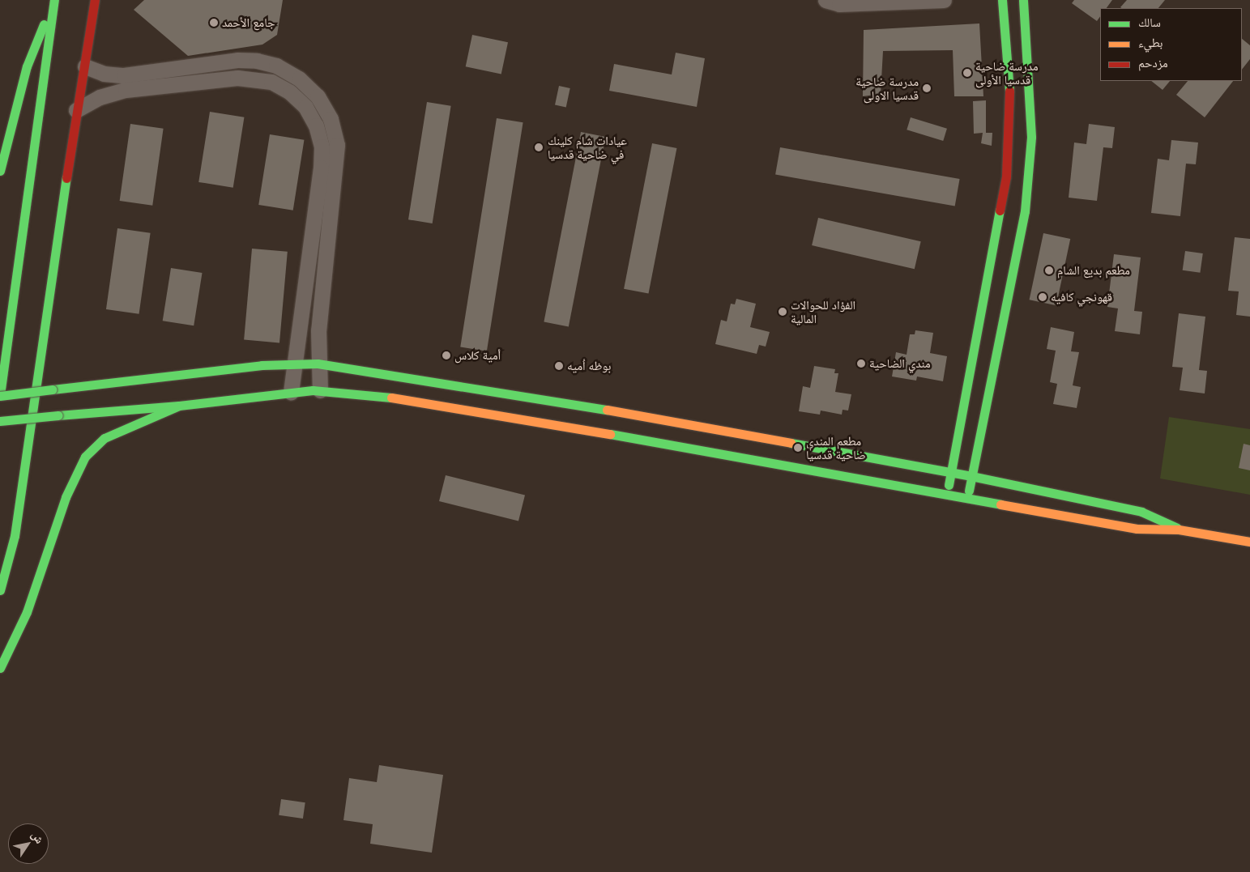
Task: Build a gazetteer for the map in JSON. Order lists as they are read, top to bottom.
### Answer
{
  "places": [
    "جامع الأحمد",
    "مدرسة ضاحية قدسيا الأولى",
    "مدرسة ضاحية قدسيا الاولى",
    "عيادات شام كلينك في ضاحية قدسيا",
    "مطعم بديع الشام",
    "قهونجي كافيه",
    "الفؤاد للحوالات المالية",
    "أمية كلاس",
    "مندي الضاحية",
    "بوظه اُميه",
    "مطعم المندي ضاحية قدسيا"
  ],
  "legend": ["سالك", "بطيء", "مزدحم"],
  "north": "top right"
}
